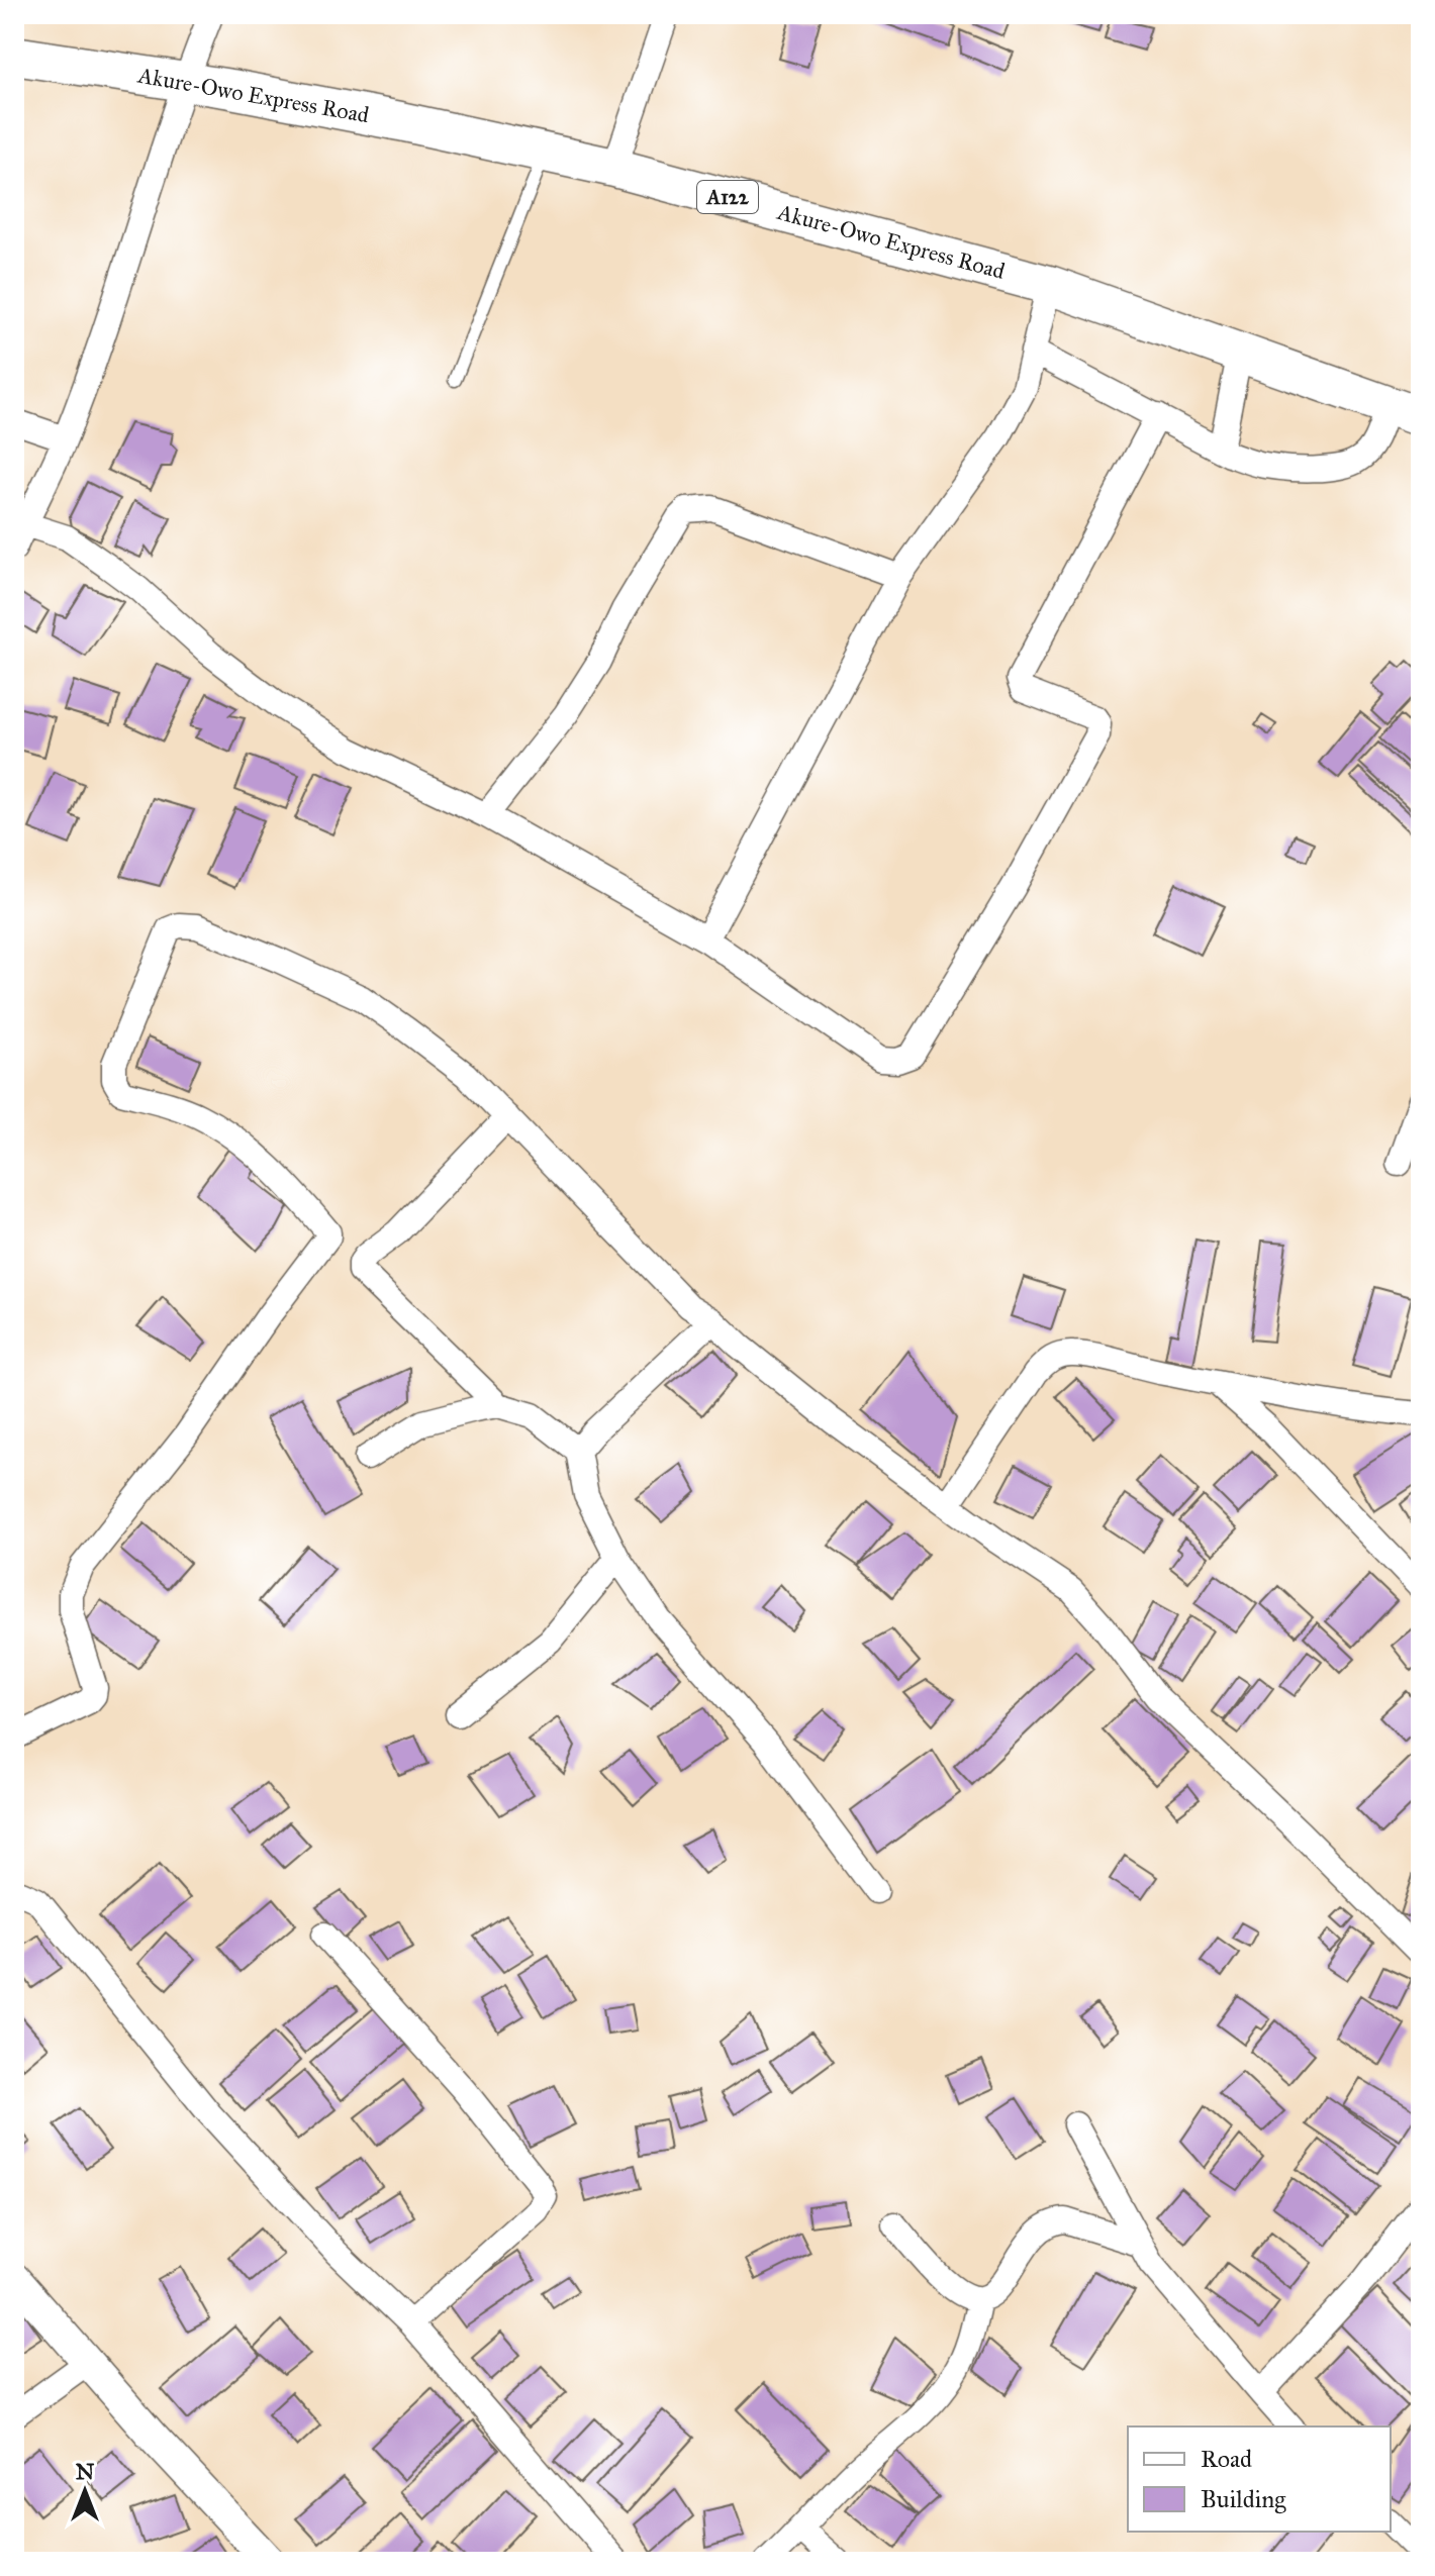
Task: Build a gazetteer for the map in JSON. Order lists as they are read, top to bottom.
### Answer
{
  "streets": {
    "highway": ["Akure-Owo Express Road", "A122"]
  },
  "legend": ["Road", "Building"],
  "north": "top"
}
